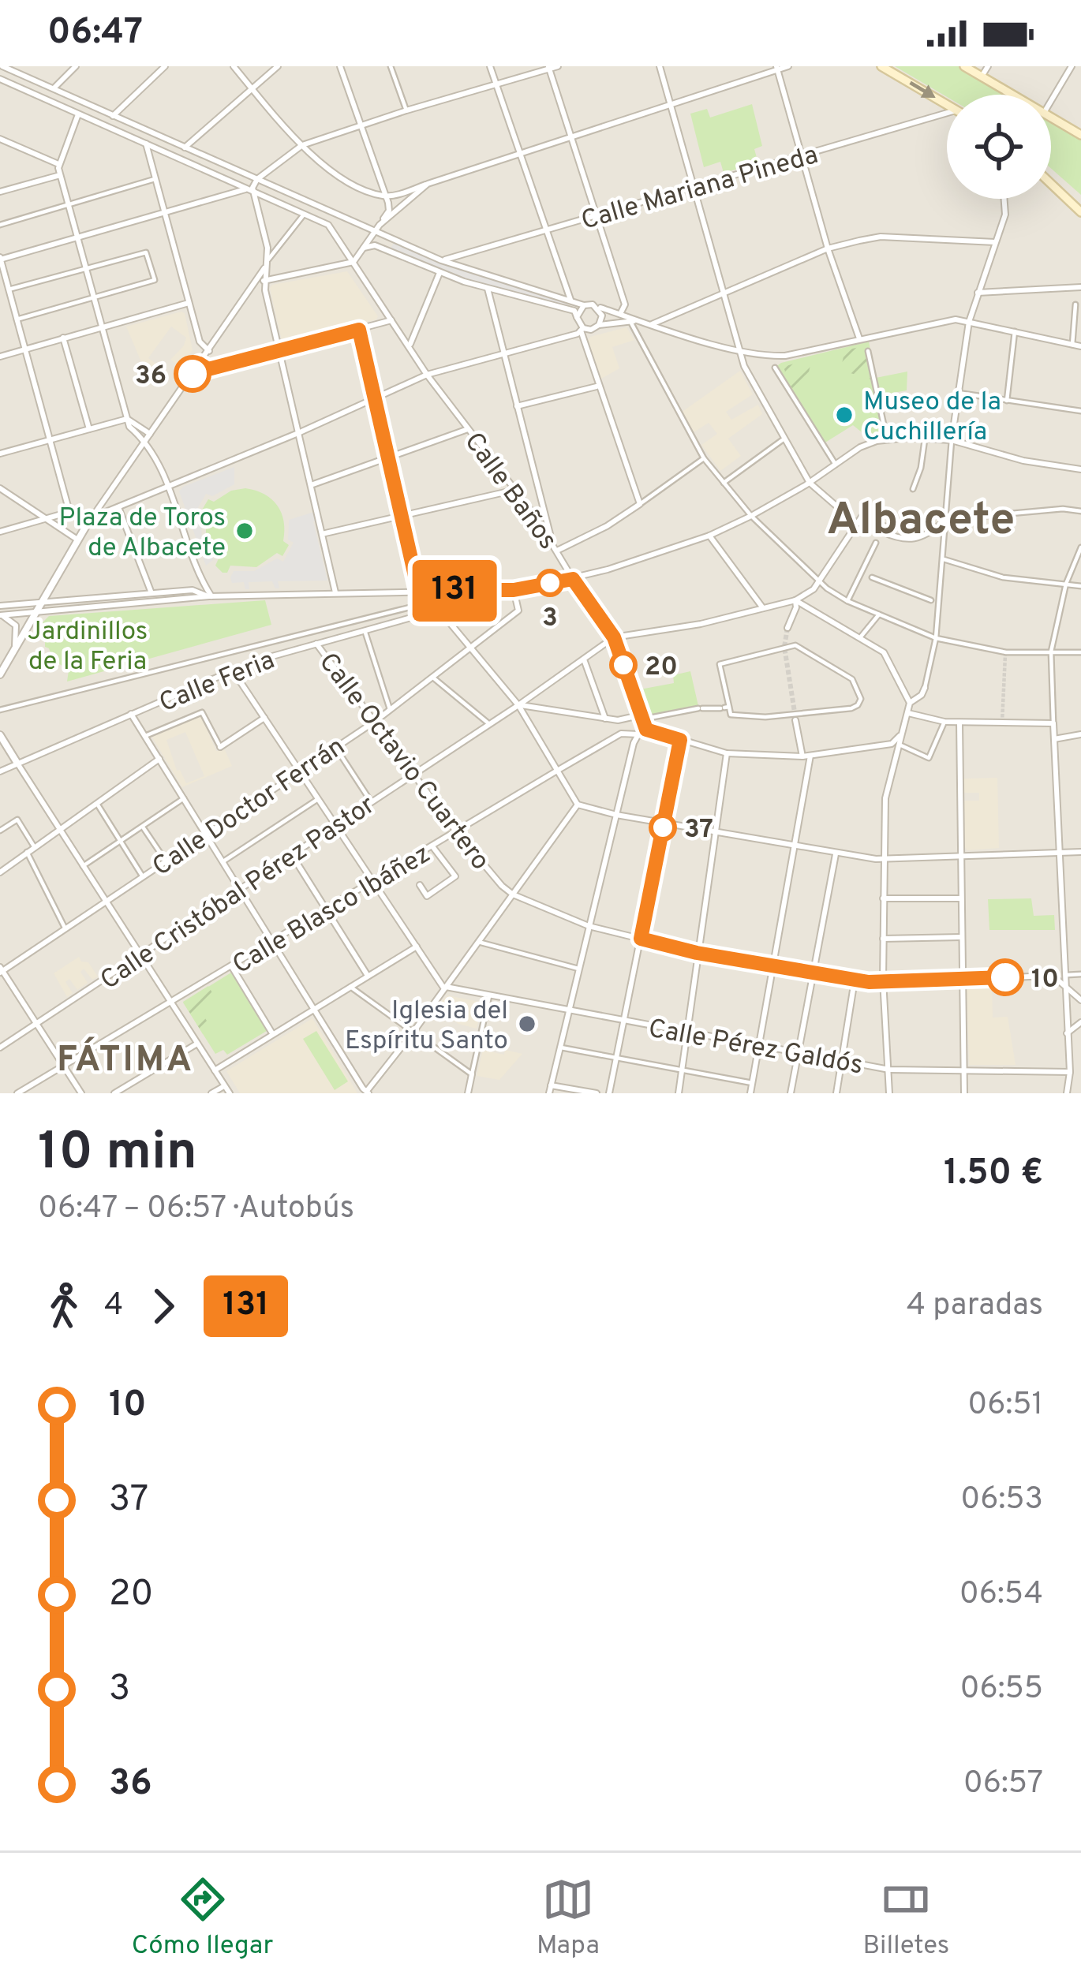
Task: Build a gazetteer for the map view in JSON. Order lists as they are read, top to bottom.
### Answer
{
  "streets": {
    "street": [
      "Calle Mariana Pineda",
      "Calle Baños",
      "Calle Feria",
      "Calle Octavio Cuartero",
      "Calle Doctor Ferrán",
      "Calle Cristóbal Pérez Pastor",
      "Calle Blasco Ibáñez",
      "Calle Pérez Galdós"
    ]
  },
  "crossings": [
    ["Calle Baños", "Calle Feria"],
    ["Calle Baños", "Calle Cristóbal Pérez Pastor"],
    ["Calle Baños", "Calle Blasco Ibáñez"],
    ["Calle Feria", "Calle Octavio Cuartero"],
    ["Calle Feria", "Calle Doctor Ferrán"],
    ["Calle Octavio Cuartero", "Calle Doctor Ferrán"],
    ["Calle Octavio Cuartero", "Calle Cristóbal Pérez Pastor"],
    ["Calle Octavio Cuartero", "Calle Blasco Ibáñez"]
  ],
  "districts": ["Albacete", "FÁTIMA"],
  "parks": ["Jardinillos de la Feria"],
  "places": [
    "36",
    "Museo de la Cuchillería",
    "Plaza de Toros de Albacete",
    "3",
    "20",
    "37",
    "10",
    "Iglesia del Espíritu Santo"
  ],
  "lines": ["bus line 131"],
  "page": {
    "status": "06:47",
    "on_map": "131",
    "heading": ["10 min", "06:47 – 06:57 · Autobús", "1.50 €"],
    "legs": ["4", "131", "4 paradas"],
    "list": [
      {
        "name": "10",
        "value": "06:51"
      },
      {
        "name": "37",
        "value": "06:53"
      },
      {
        "name": "20",
        "value": "06:54"
      },
      {
        "name": "3",
        "value": "06:55"
      },
      {
        "name": "36",
        "value": "06:57"
      }
    ],
    "tabs": ["Cómo llegar", "Mapa", "Billetes"]
  }
}
